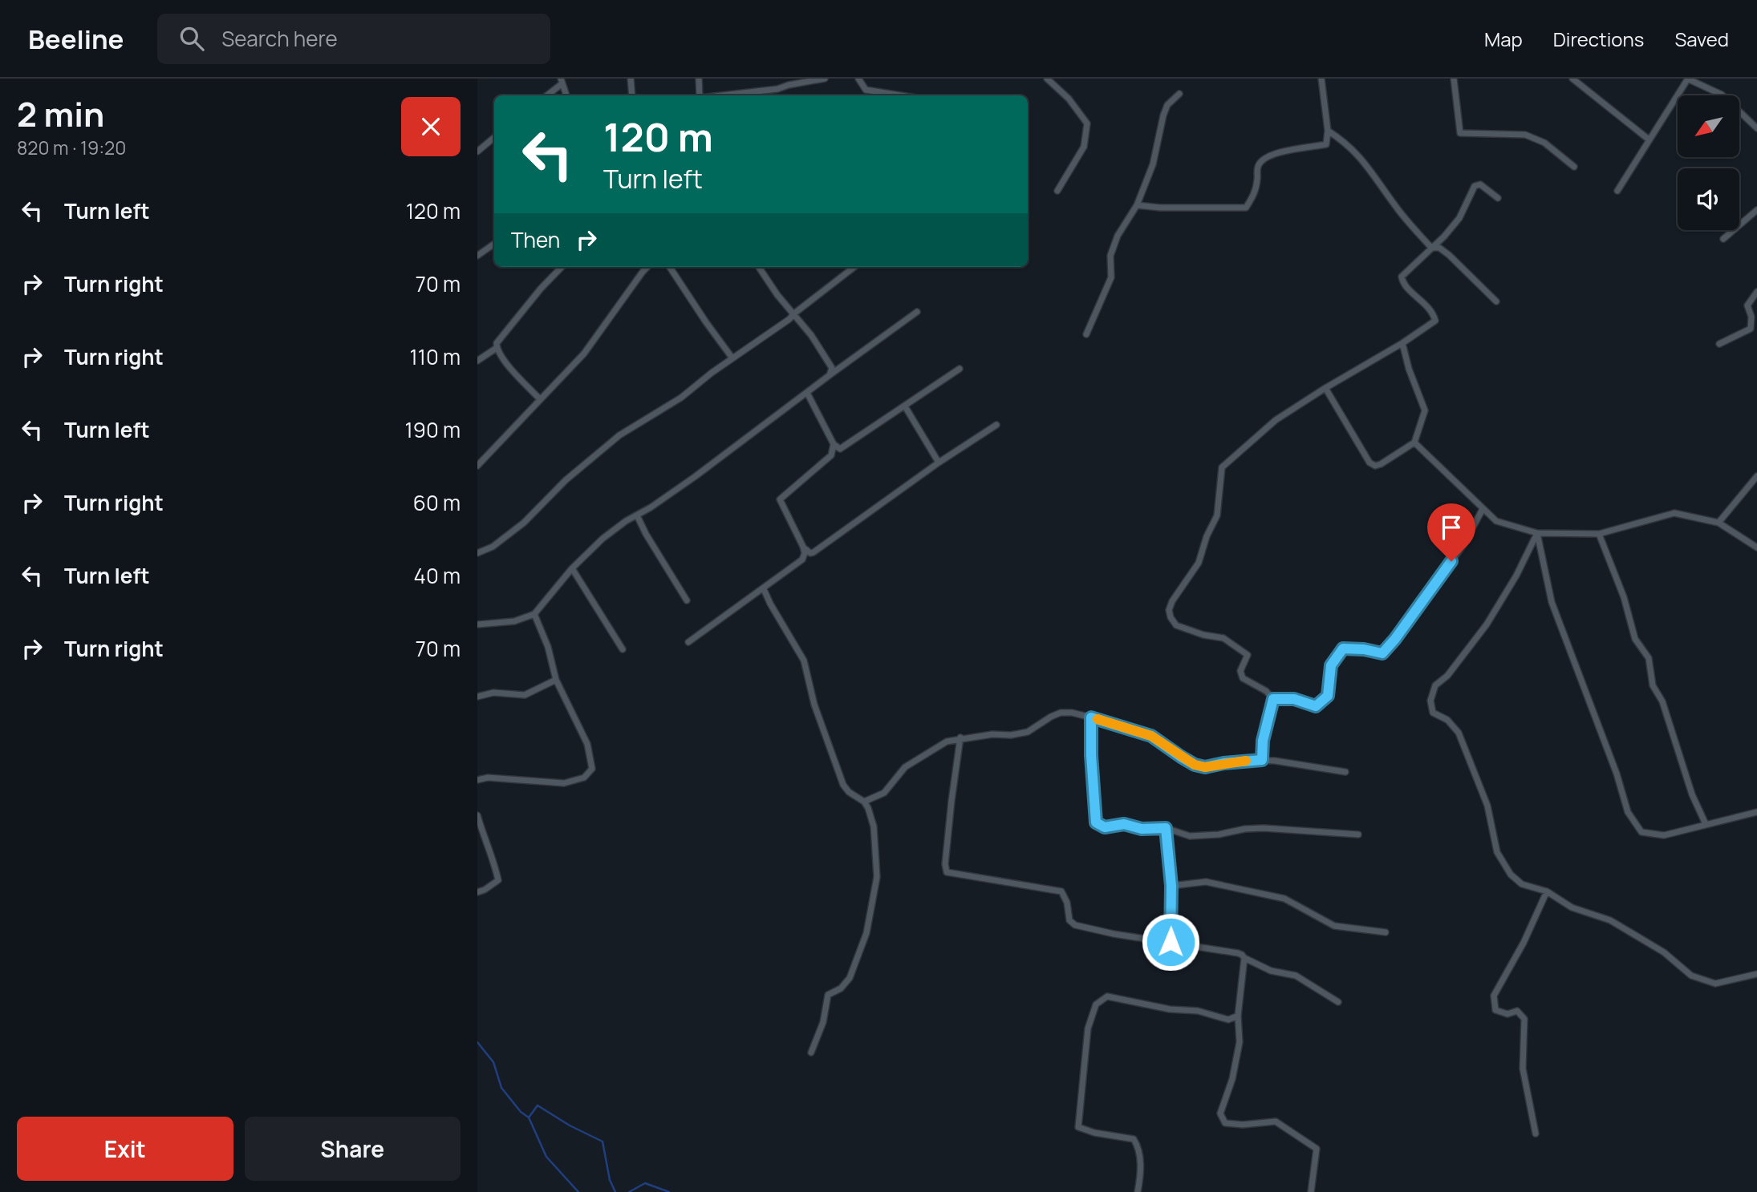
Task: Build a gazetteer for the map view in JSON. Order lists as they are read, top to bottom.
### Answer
{
  "north": "bottom left",
  "page": {
    "header": "Beeline",
    "search": "Search here",
    "nav": ["Map", "Directions", "Saved"],
    "heading": ["2 min", "820 m · 19:20"],
    "turn": ["120 m", "Turn left"],
    "list": [
      {
        "name": "Turn left",
        "value": "120 m"
      },
      {
        "name": "Turn right",
        "value": "70 m"
      },
      {
        "name": "Turn right",
        "value": "110 m"
      },
      {
        "name": "Turn left",
        "value": "190 m"
      },
      {
        "name": "Turn right",
        "value": "60 m"
      },
      {
        "name": "Turn left",
        "value": "40 m"
      },
      {
        "name": "Turn right",
        "value": "70 m"
      }
    ],
    "then": "Then",
    "buttons": ["Exit", "Share"]
  }
}
